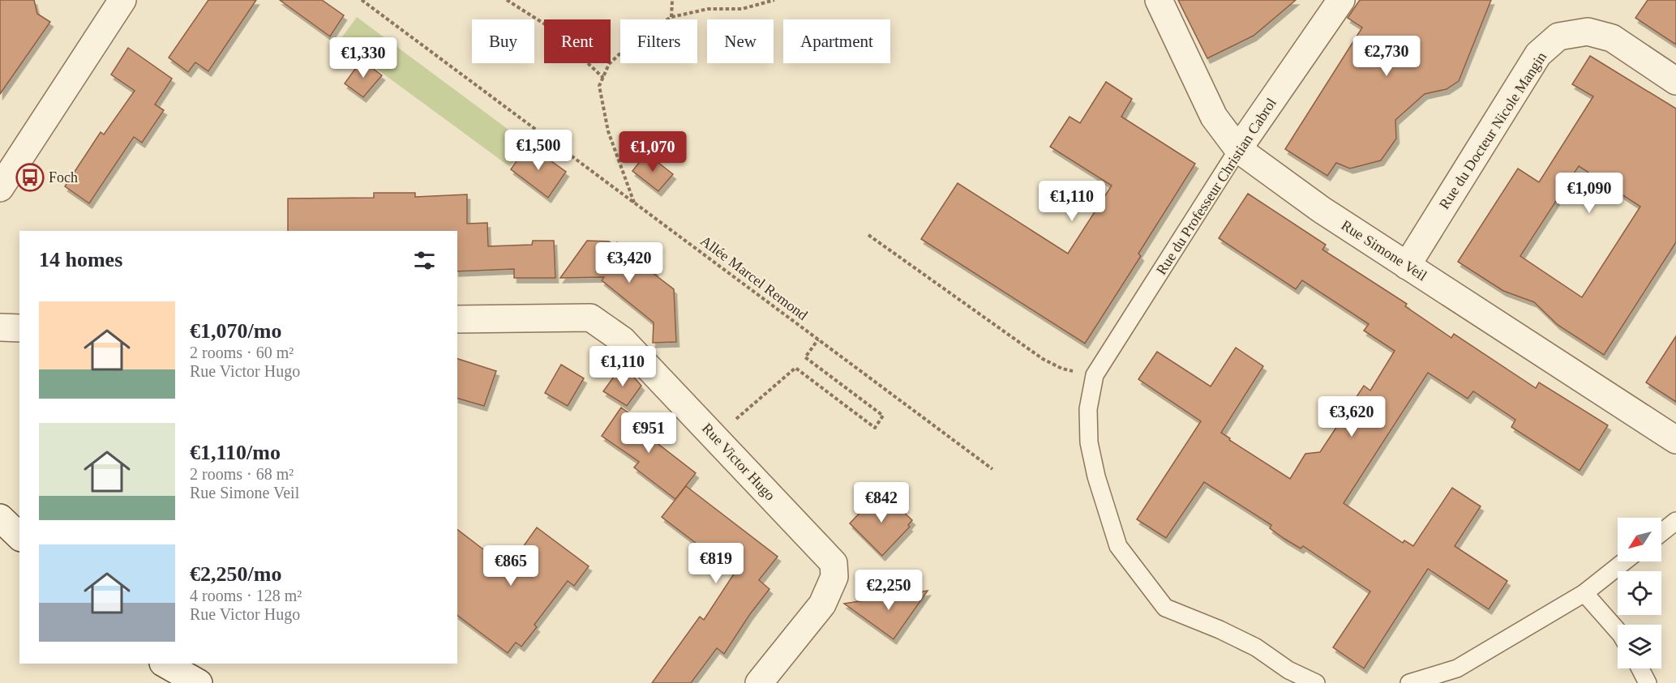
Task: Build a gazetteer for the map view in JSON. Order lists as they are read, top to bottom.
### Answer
{
  "streets": {
    "street": [
      "Rue du Docteur Nicole Mangin",
      "Rue du Professeur Christian Cabrol",
      "Rue Simone Veil",
      "Rue Victor Hugo"
    ],
    "path": ["Allée Marcel Remond"]
  },
  "crossings": [
    ["Rue du Docteur Nicole Mangin", "Rue Simone Veil"],
    ["Rue du Professeur Christian Cabrol", "Rue Simone Veil"]
  ],
  "places": {
    "bus stop": ["Foch"]
  },
  "north": "bottom left",
  "page": {
    "chip": [
      "Buy",
      "Rent",
      "Filters",
      "New",
      "Apartment"
    ],
    "price": [
      "€2,730",
      "€1,330",
      "€1,500",
      "€1,070",
      "€1,090",
      "€1,110",
      "€3,420",
      "€1,110",
      "€3,620",
      "€951",
      "€842",
      "€819",
      "€865",
      "€2,250"
    ],
    "heading": "14 homes",
    "list": [
      {
        "name": "€1,070/mo",
        "note": "2 rooms · 60 m² · Rue Victor Hugo"
      },
      {
        "name": "€1,110/mo",
        "note": "2 rooms · 68 m² · Rue Simone Veil"
      },
      {
        "name": "€2,250/mo",
        "note": "4 rooms · 128 m² · Rue Victor Hugo"
      }
    ]
  }
}
